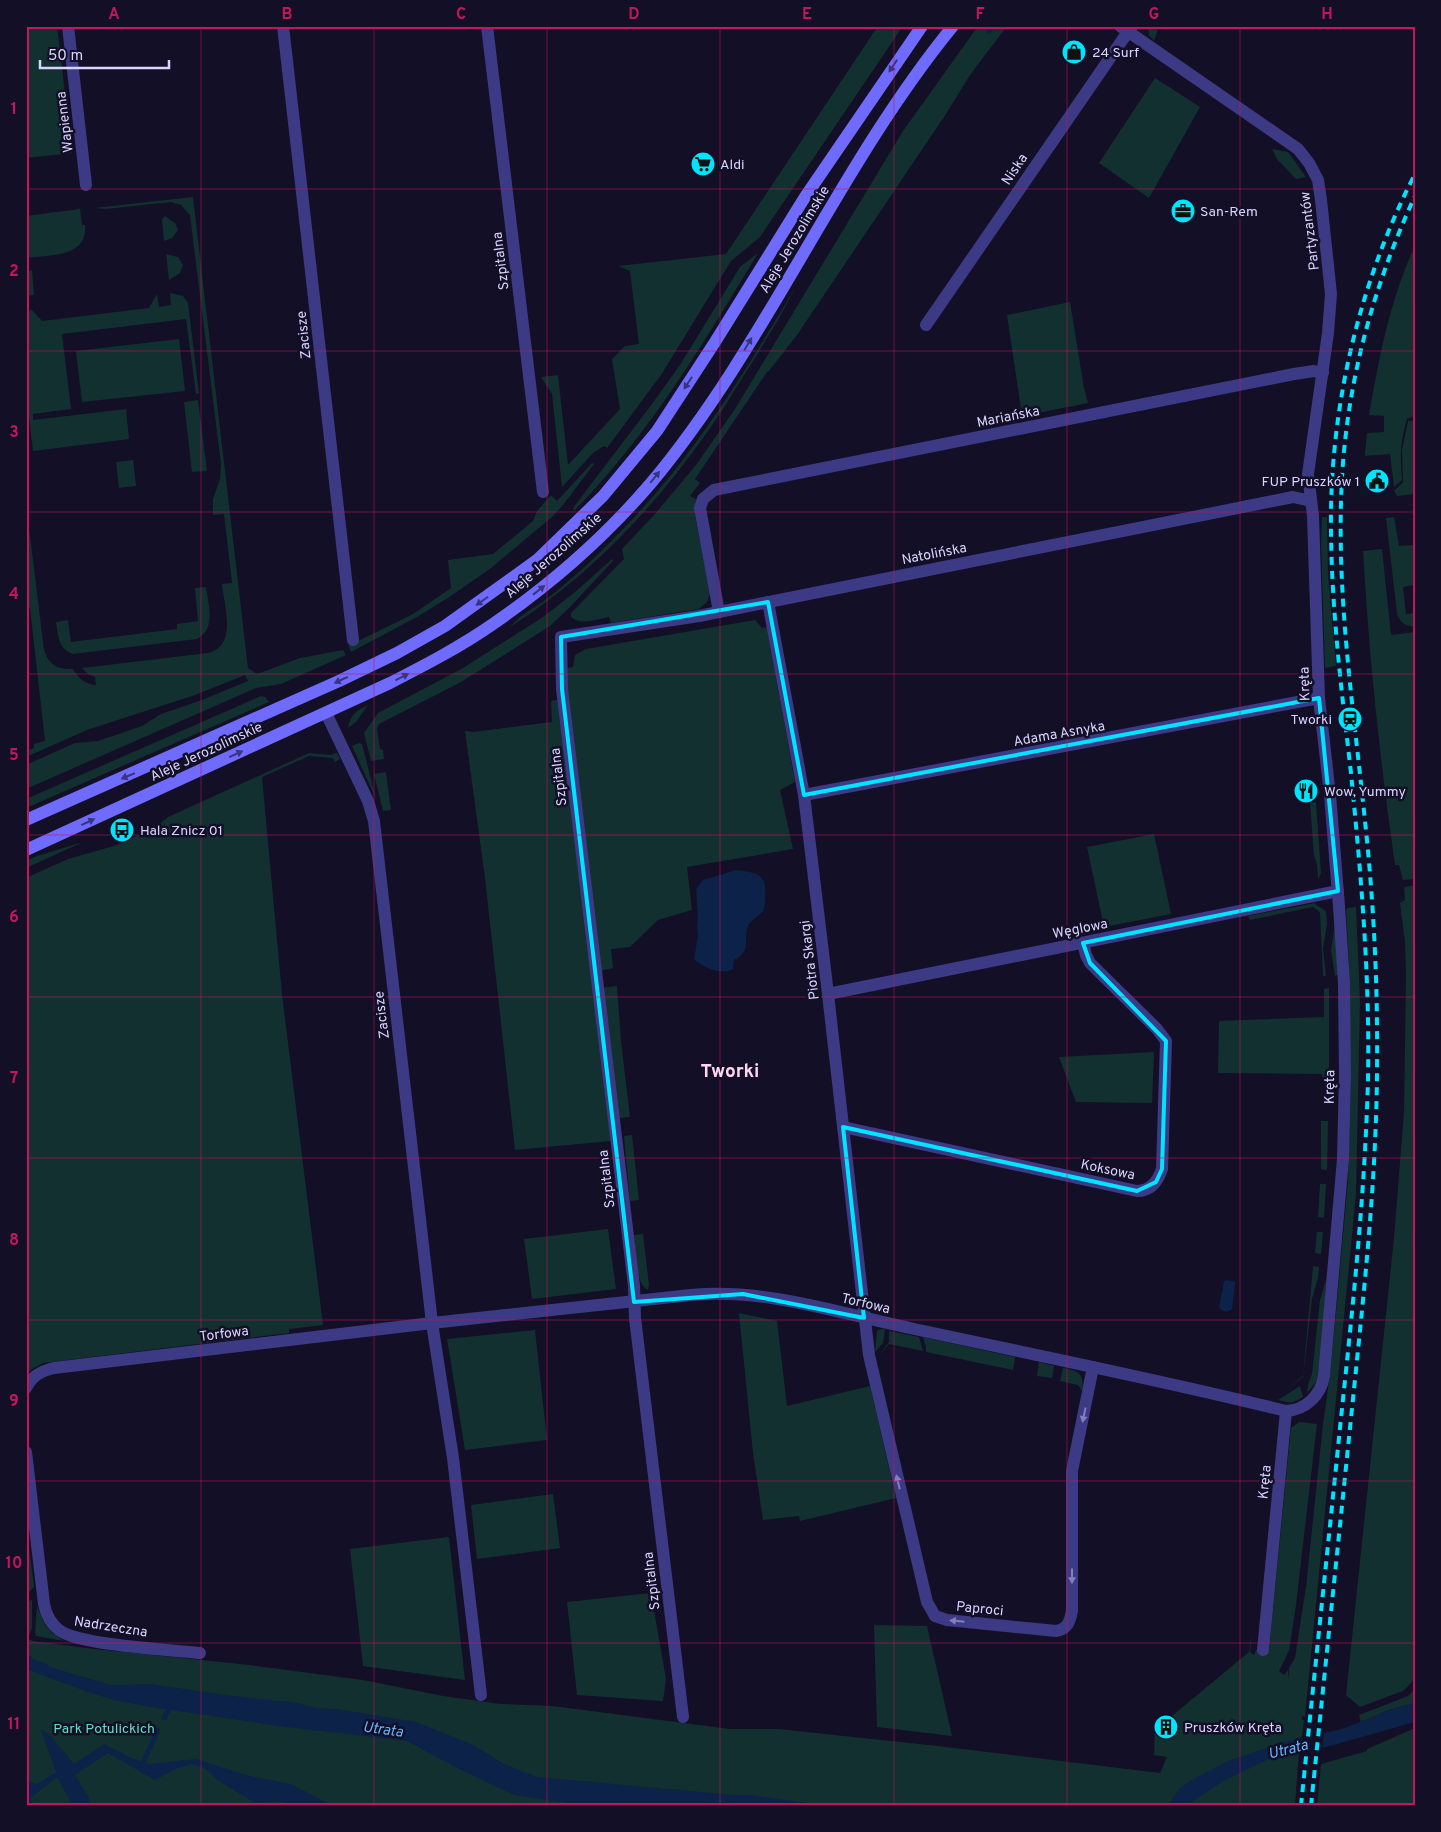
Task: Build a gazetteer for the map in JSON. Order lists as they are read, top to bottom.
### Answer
{
  "streets": {
    "main road": ["Aleje Jerozolimskie"],
    "street": [
      "Wapienna",
      "Niska",
      "Partyzantów",
      "Szpitalna",
      "Zacisze",
      "Mariańska",
      "Natolińska",
      "Kręta",
      "Adama Asnyka",
      "Węglowa",
      "Piotra Skargi",
      "Koksowa",
      "Torfowa",
      "Paproci",
      "Nadrzeczna"
    ]
  },
  "crossings": [
    ["Niska", "Partyzantów"],
    ["Partyzantów", "Mariańska"],
    ["Partyzantów", "Natolińska"],
    ["Partyzantów", "Kręta"],
    ["Aleje Jerozolimskie", "Zacisze"],
    ["Szpitalna", "Natolińska"],
    ["Szpitalna", "Torfowa"],
    ["Zacisze", "Torfowa"],
    ["Mariańska", "Natolińska"],
    ["Natolińska", "Kręta"],
    ["Natolińska", "Piotra Skargi"],
    ["Kręta", "Adama Asnyka"],
    ["Kręta", "Węglowa"],
    ["Kręta", "Torfowa"],
    ["Adama Asnyka", "Piotra Skargi"],
    ["Węglowa", "Piotra Skargi"],
    ["Węglowa", "Koksowa"],
    ["Piotra Skargi", "Koksowa"],
    ["Piotra Skargi", "Torfowa"],
    ["Piotra Skargi", "Paproci"],
    ["Torfowa", "Paproci"]
  ],
  "districts": ["Tworki"],
  "water": ["Utrata"],
  "parks": ["Park Potulickich"],
  "places": {
    "shop": ["24 Surf"],
    "supermarket": ["Aldi"],
    "office": ["San-Rem"],
    "public building": ["FUP Pruszków 1"],
    "station": ["Tworki"],
    "restaurant": ["Wow, Yummy"],
    "bus stop": ["Hala Znicz 01"],
    "building": ["Pruszków Kręta"]
  },
  "scale_bar": "50 m",
  "grid": {
    "columns": [
      "A",
      "B",
      "C",
      "D",
      "E",
      "F",
      "G",
      "H"
    ],
    "rows": [
      "1",
      "2",
      "3",
      "4",
      "5",
      "6",
      "7",
      "8",
      "9",
      "10",
      "11"
    ]
  }
}
